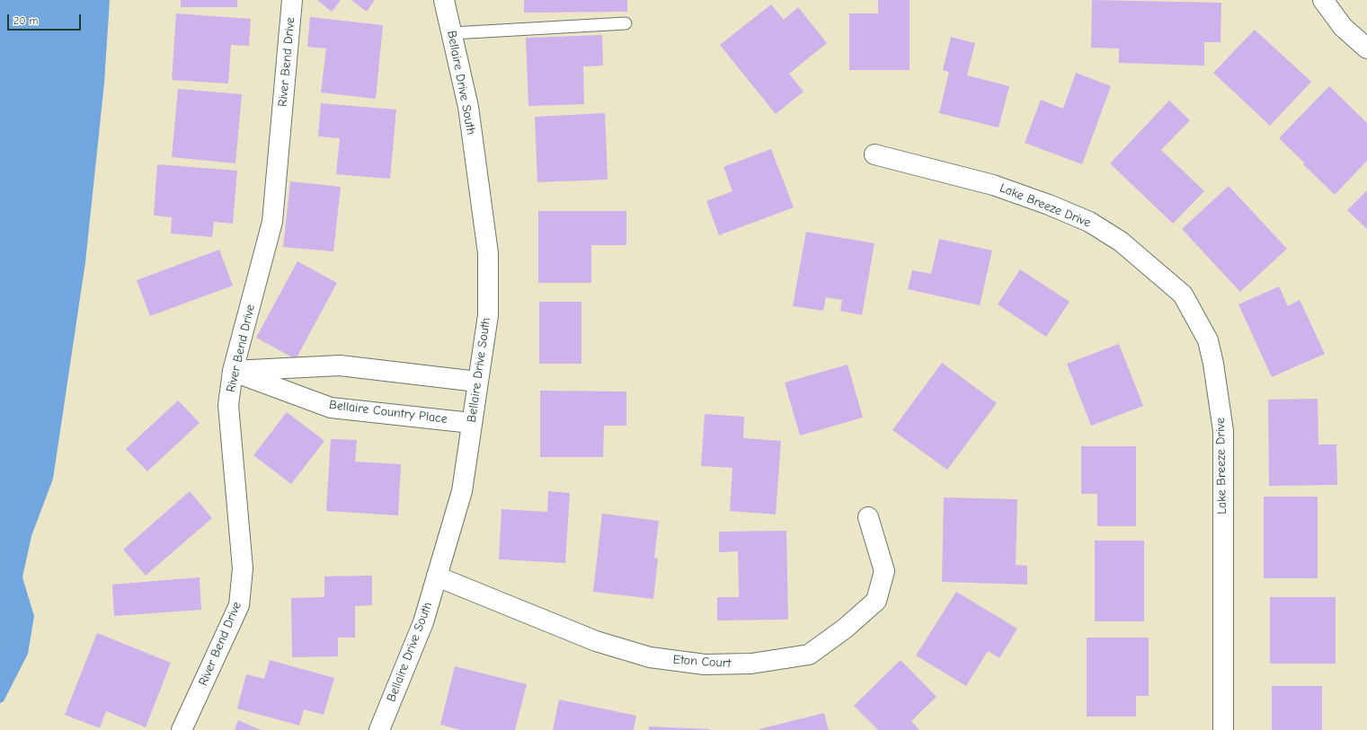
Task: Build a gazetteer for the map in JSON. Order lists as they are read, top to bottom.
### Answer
{
  "streets": {
    "street": [
      "River Bend Drive",
      "Bellaire Drive South",
      "Lake Breeze Drive",
      "Bellaire Country Place",
      "Eton Court"
    ]
  },
  "crossings": [
    ["River Bend Drive", "Bellaire Country Place"],
    ["Bellaire Drive South", "Bellaire Country Place"],
    ["Bellaire Drive South", "Eton Court"]
  ],
  "scale_bar": "20 m"
}
